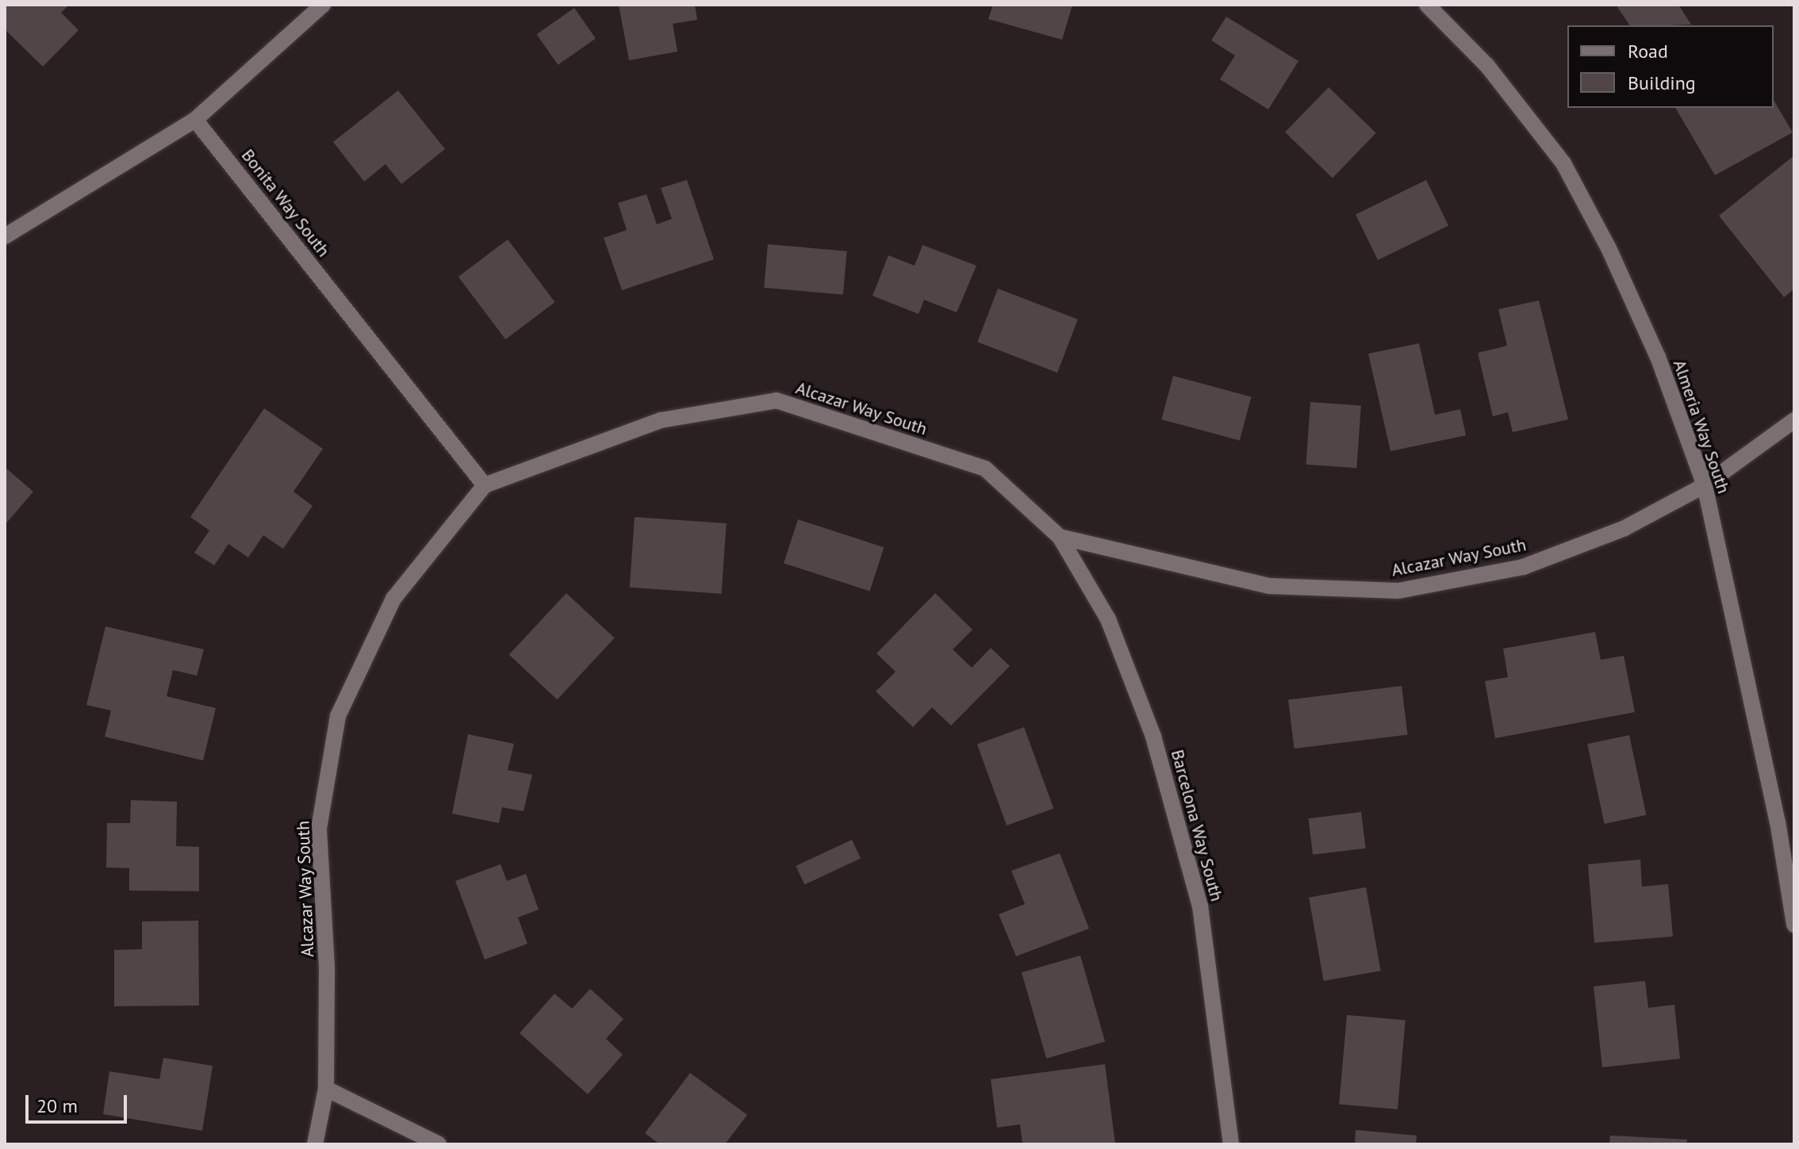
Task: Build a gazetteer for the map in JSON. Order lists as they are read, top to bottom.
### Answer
{
  "streets": {
    "street": [
      "Bonita Way South",
      "Alcazar Way South",
      "Almeria Way South",
      "Barcelona Way South"
    ]
  },
  "crossings": [
    ["Bonita Way South", "Alcazar Way South"],
    ["Alcazar Way South", "Almeria Way South"],
    ["Alcazar Way South", "Barcelona Way South"]
  ],
  "legend": ["Road", "Building"],
  "scale_bar": "20 m"
}
